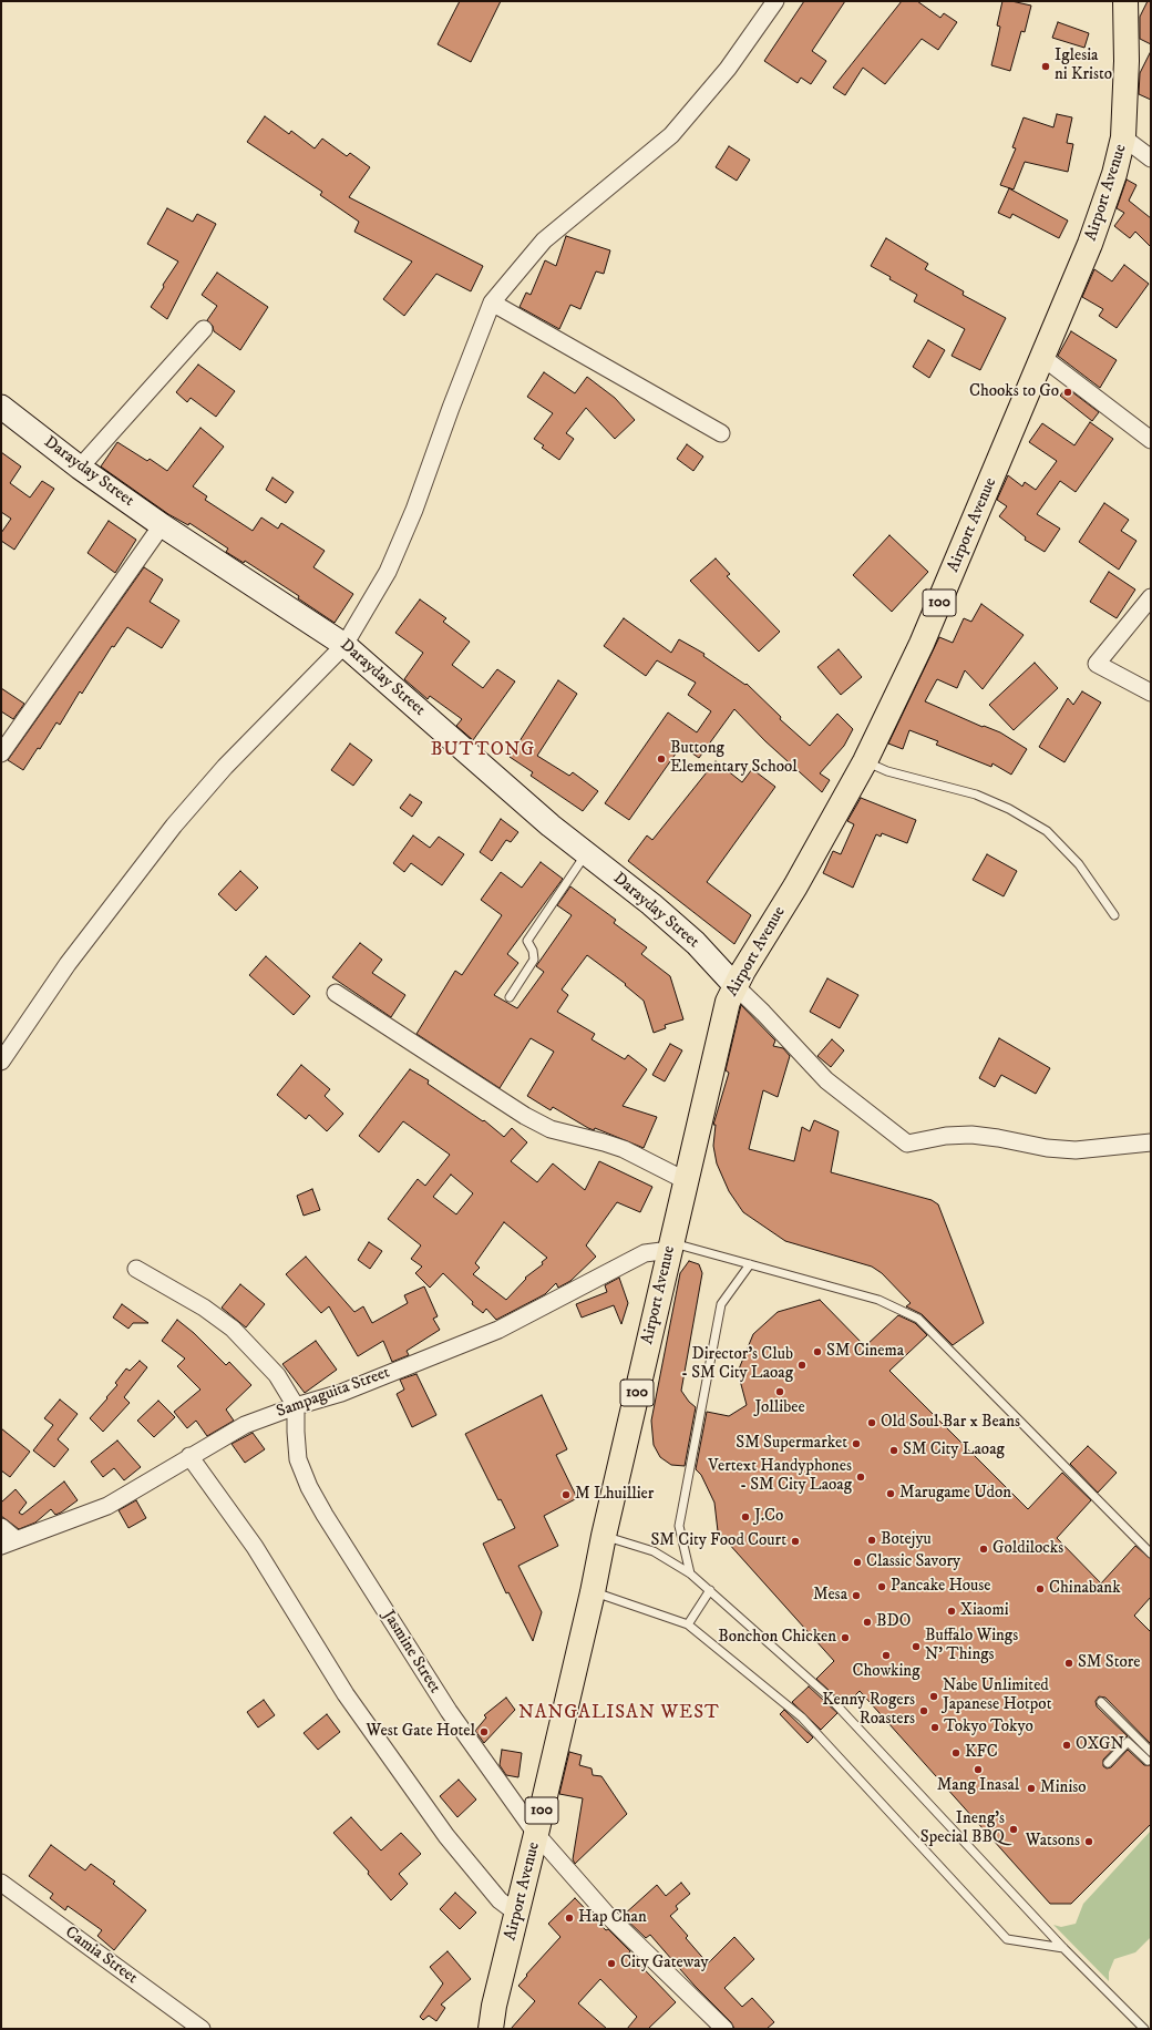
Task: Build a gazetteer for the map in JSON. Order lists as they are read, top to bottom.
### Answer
{
  "streets": {
    "main road": ["Airport Avenue", "100"],
    "street": [
      "Darayday Street",
      "Sampaguita Street",
      "Jasmine Street",
      "Camia Street"
    ]
  },
  "crossings": [
    ["Airport Avenue", "Darayday Street"],
    ["Airport Avenue", "Sampaguita Street"],
    ["Airport Avenue", "Jasmine Street"],
    ["Sampaguita Street", "Jasmine Street"]
  ],
  "districts": ["BUTTONG", "NANGALISAN WEST"],
  "places": [
    "Iglesia ni Kristo",
    "Chooks to Go",
    "Buttong Elementary School",
    "SM Cinema",
    "Director's Club - SM City Laoag",
    "Jollibee",
    "Old Soul Bar x Beans",
    "SM Supermarket",
    "SM City Laoag",
    "Vertext Handyphones - SM City Laoag",
    "Marugame Udon",
    "M Lhuillier",
    "J.Co",
    "Botejyu",
    "SM City Food Court",
    "Goldilocks",
    "Classic Savory",
    "Pancake House",
    "Chinabank",
    "Mesa",
    "Xiaomi",
    "BDO",
    "Bonchon Chicken",
    "Buffalo Wings N' Things",
    "Chowking",
    "SM Store",
    "Nabe Unlimited Japanese Hotpot",
    "Kenny Rogers Roasters",
    "Tokyo Tokyo",
    "West Gate Hotel",
    "OXGN",
    "KFC",
    "Mang Inasal",
    "Miniso",
    "Ineng’s Special BBQ",
    "Watsons",
    "Hap Chan",
    "City Gateway"
  ]
}
